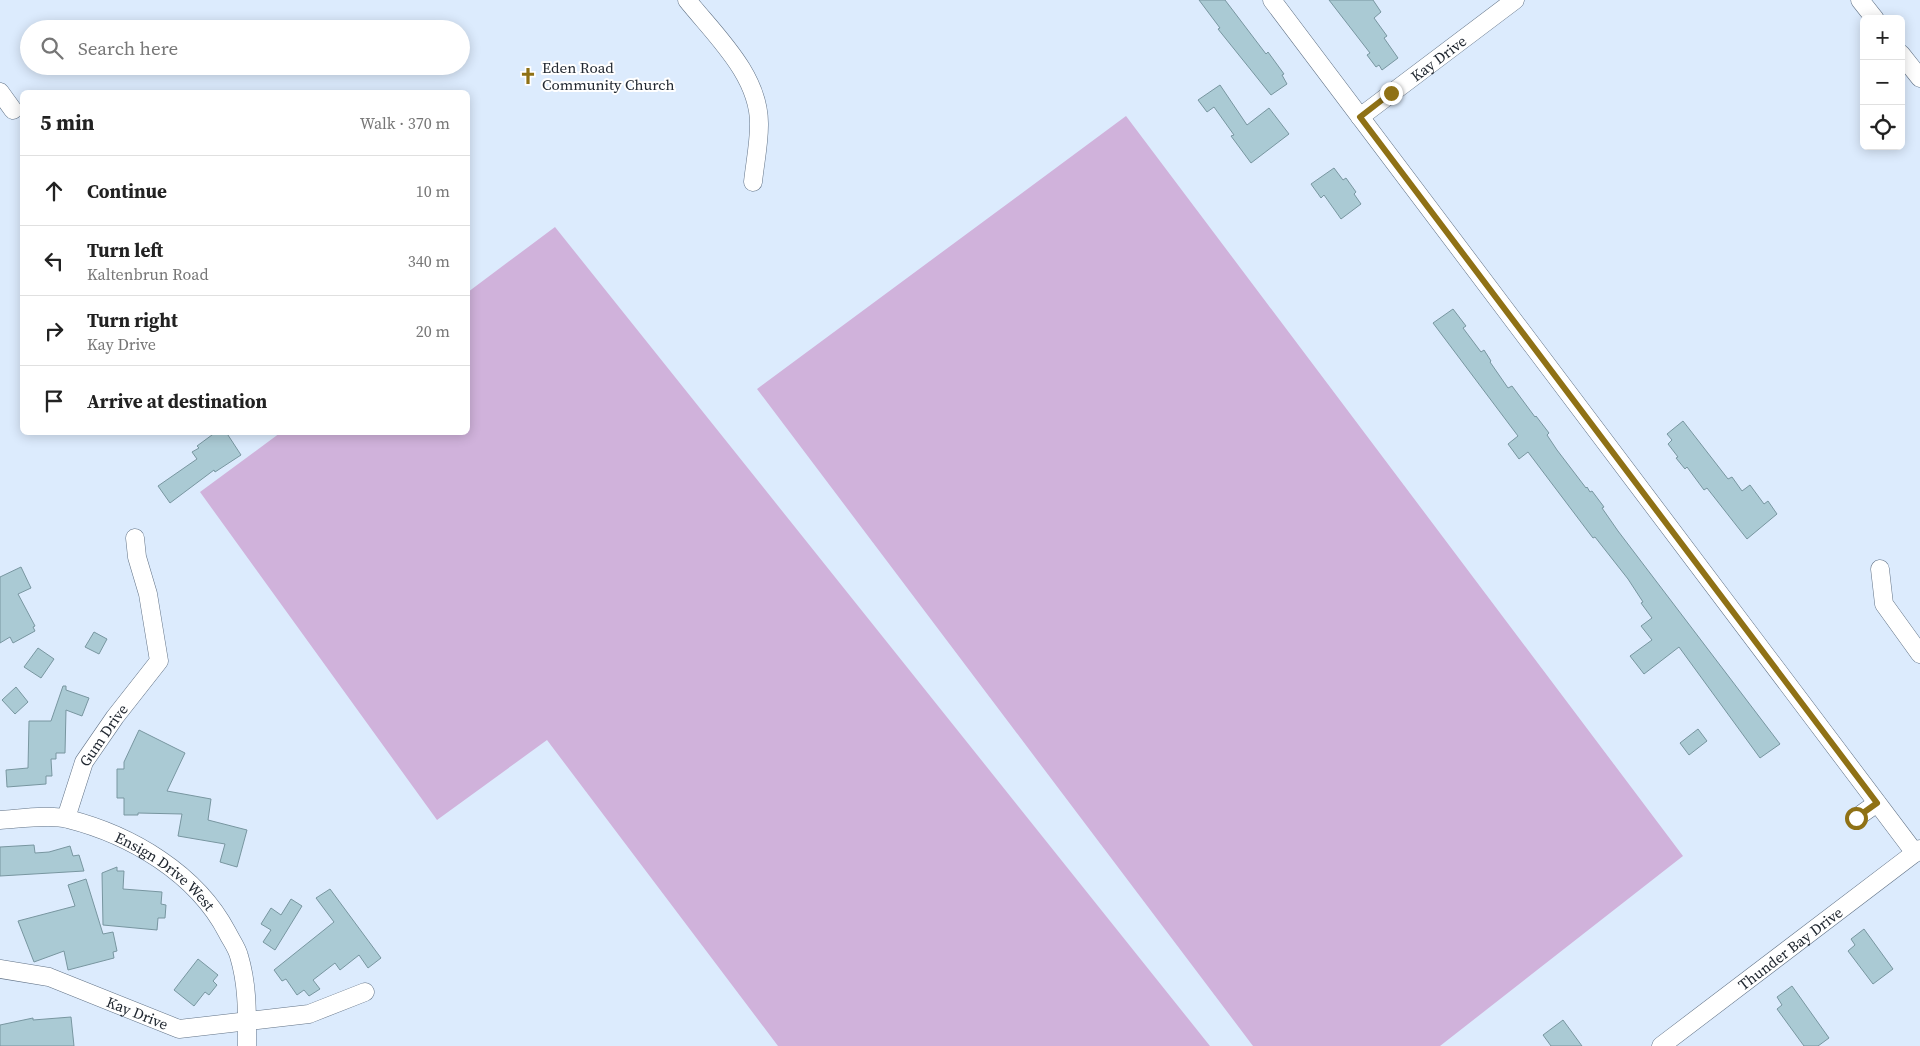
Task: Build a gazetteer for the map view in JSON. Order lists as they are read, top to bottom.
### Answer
{
  "streets": {
    "street": [
      "Kay Drive",
      "Gum Drive",
      "Ensign Drive West",
      "Thunder Bay Drive"
    ]
  },
  "crossings": [
    ["Kay Drive", "Ensign Drive West"],
    ["Gum Drive", "Ensign Drive West"]
  ],
  "places": {
    "church": ["Eden Road Community Church"]
  },
  "page": {
    "map_buttons": ["+", "−"],
    "search": "Search here",
    "heading": ["5 min", "Walk · 370 m"],
    "list": [
      ["Continue", "10 m"],
      ["Turn left", "Kaltenbrun Road", "340 m"],
      ["Turn right", "Kay Drive", "20 m"],
      "Arrive at destination"
    ]
  }
}
